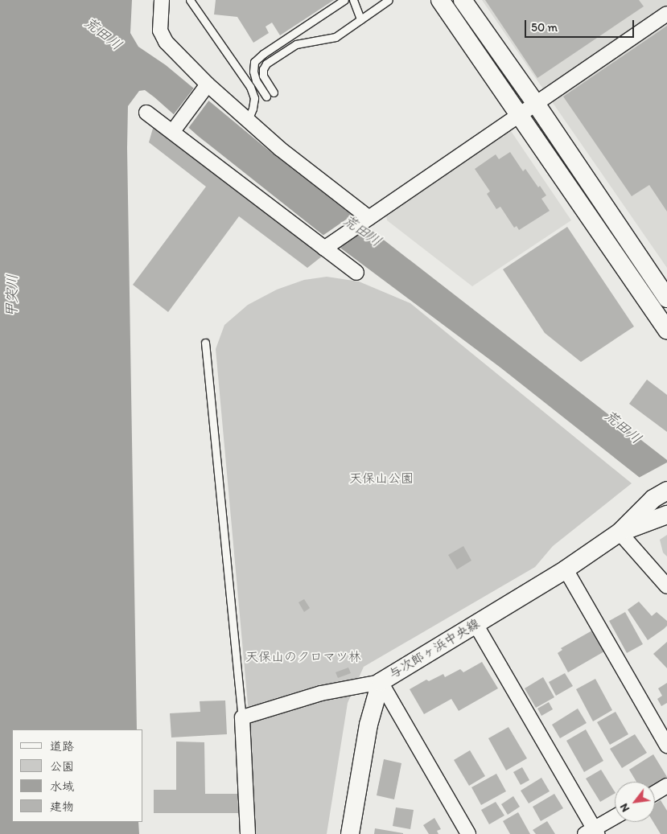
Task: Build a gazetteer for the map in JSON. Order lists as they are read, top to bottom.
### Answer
{
  "streets": {
    "street": ["与次郎ヶ浜中央線"]
  },
  "water": ["荒田川", "甲突川"],
  "parks": ["天保山公園", "天保山のクロマツ林"],
  "legend": [
    "道路",
    "公園",
    "水域",
    "建物"
  ],
  "scale_bar": "50 m",
  "north": "bottom left"
}
